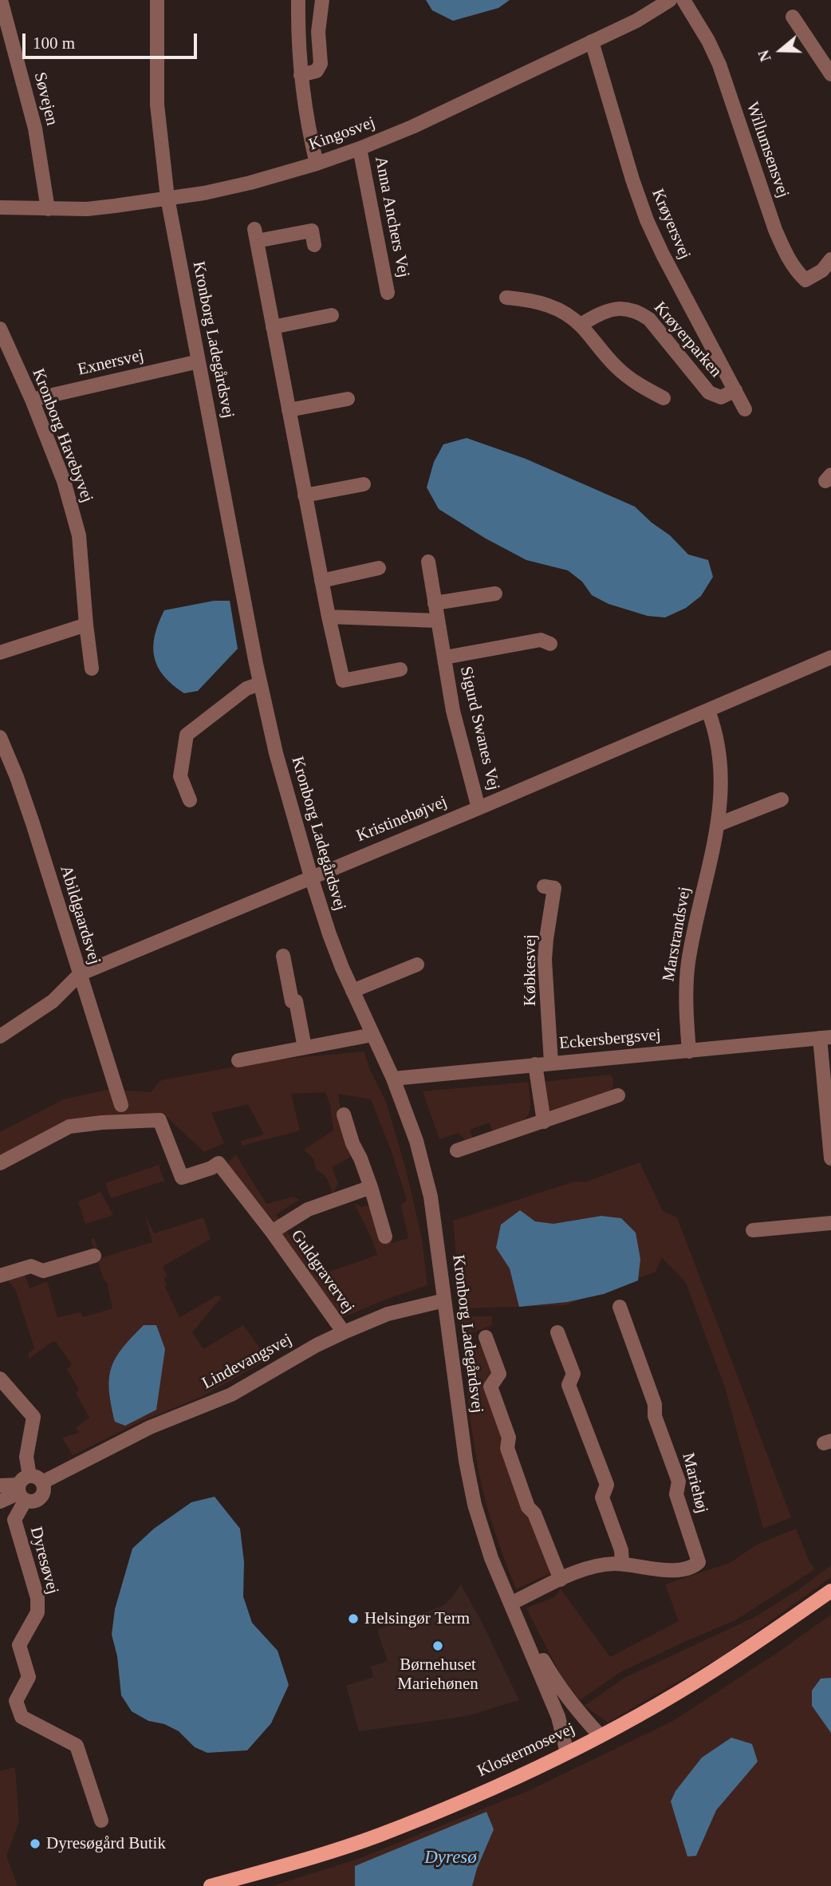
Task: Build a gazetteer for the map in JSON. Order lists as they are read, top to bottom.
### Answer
{
  "streets": {
    "main road": ["Klostermosevej"],
    "street": [
      "Søvejen",
      "Kingosvej",
      "Willumsensvej",
      "Anna Anchers Vej",
      "Krøyersvej",
      "Kronborg Ladegårdsvej",
      "Krøyerparken",
      "Exnersvej",
      "Kronborg Havebyvej",
      "Sigurd Swanes Vej",
      "Kristinehøjvej",
      "Abildgaardsvej",
      "Marstrandsvej",
      "Købkesvej",
      "Eckersbergsvej",
      "Guldgravervej",
      "Lindevangsvej",
      "Mariehøj",
      "Dyresøvej"
    ]
  },
  "crossings": [
    ["Søvejen", "Kingosvej"],
    ["Kingosvej", "Anna Anchers Vej"],
    ["Kingosvej", "Krøyersvej"],
    ["Kingosvej", "Kronborg Ladegårdsvej"],
    ["Krøyersvej", "Krøyerparken"],
    ["Kronborg Ladegårdsvej", "Exnersvej"],
    ["Kronborg Ladegårdsvej", "Kristinehøjvej"],
    ["Kronborg Ladegårdsvej", "Eckersbergsvej"],
    ["Kronborg Ladegårdsvej", "Lindevangsvej"],
    ["Kronborg Ladegårdsvej", "Mariehøj"],
    ["Kronborg Ladegårdsvej", "Klostermosevej"],
    ["Exnersvej", "Kronborg Havebyvej"],
    ["Sigurd Swanes Vej", "Kristinehøjvej"],
    ["Kristinehøjvej", "Abildgaardsvej"],
    ["Kristinehøjvej", "Marstrandsvej"],
    ["Marstrandsvej", "Eckersbergsvej"],
    ["Købkesvej", "Eckersbergsvej"],
    ["Guldgravervej", "Lindevangsvej"],
    ["Lindevangsvej", "Dyresøvej"]
  ],
  "water": ["Dyresø"],
  "places": ["Helsingør Term", "Børnehuset Mariehønen", "Dyresøgård Butik"],
  "scale_bar": "100 m",
  "north": "left"
}
